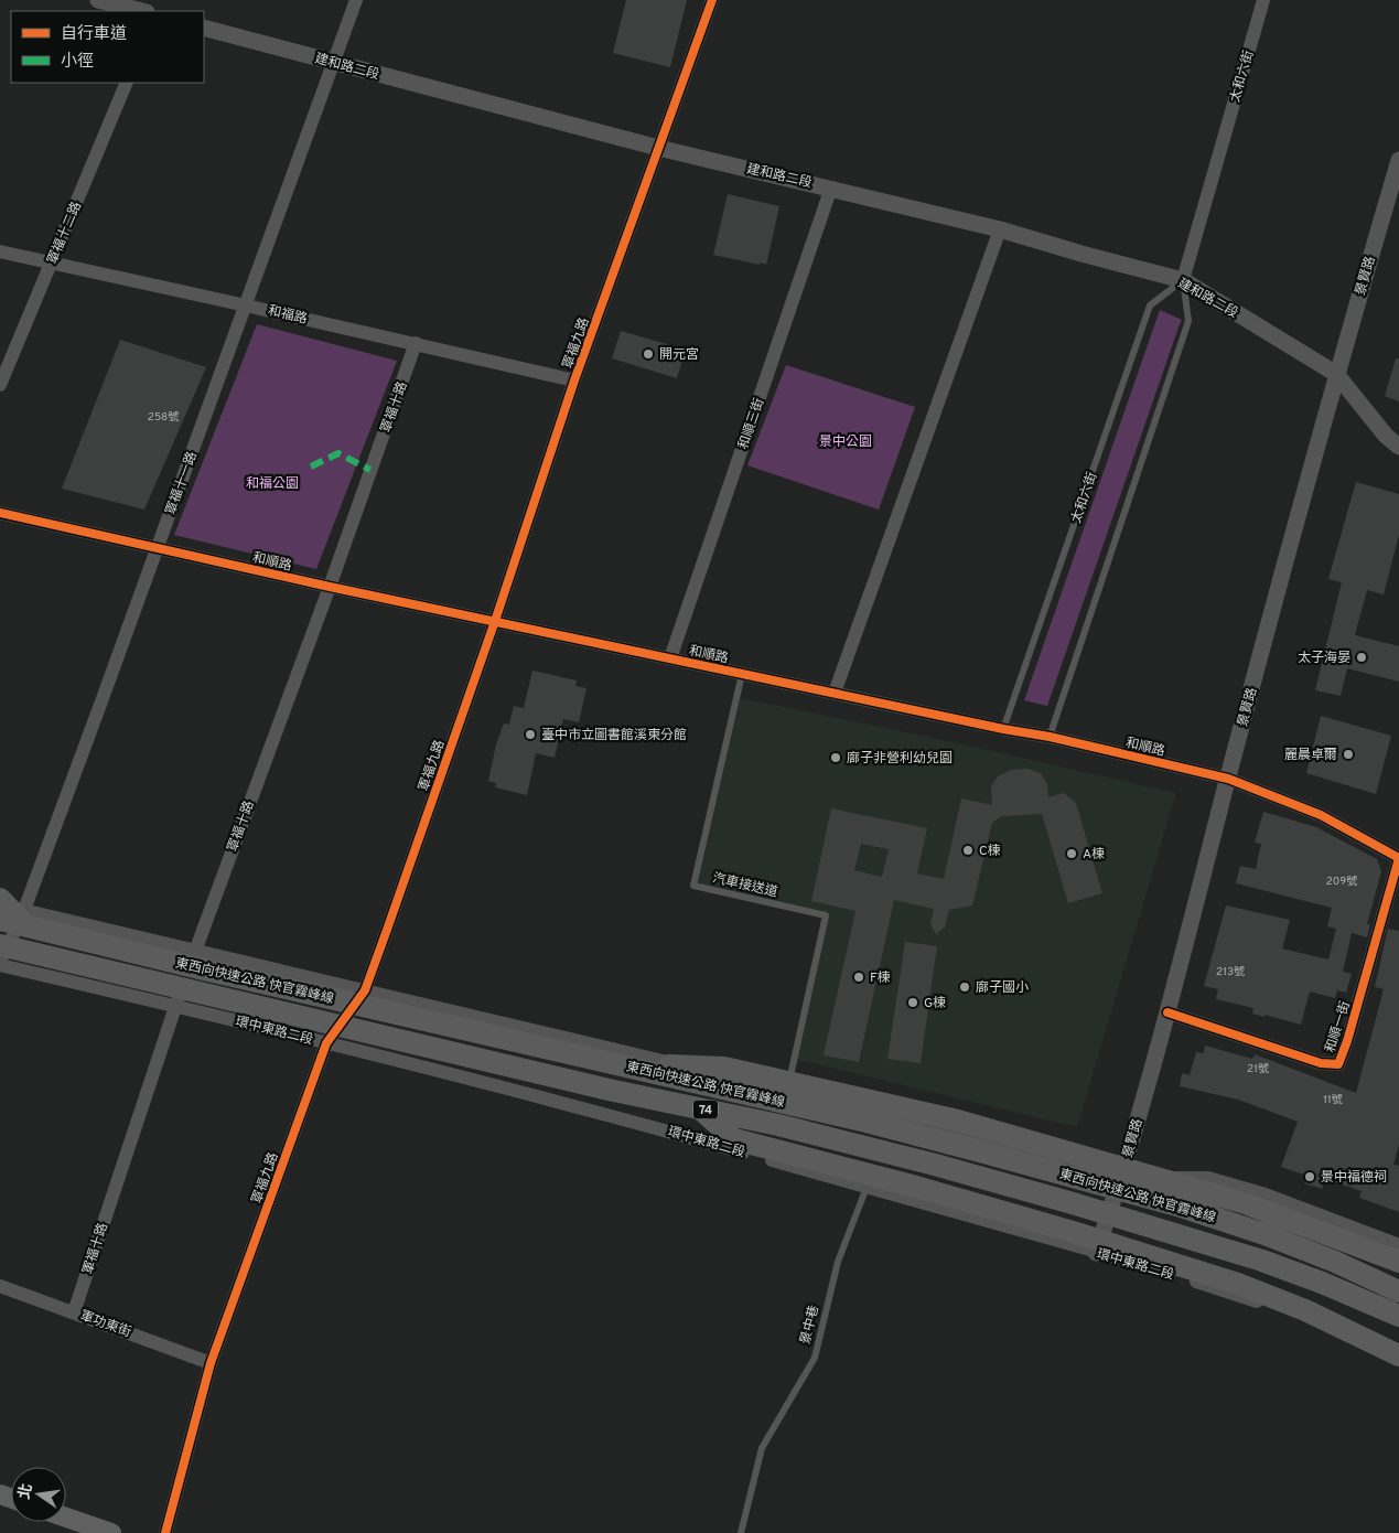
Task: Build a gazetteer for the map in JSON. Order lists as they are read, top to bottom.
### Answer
{
  "streets": {
    "highway": ["東西向快速公路 快官霧峰線", "74"],
    "street": [
      "建和路二段",
      "太和六街",
      "軍福十二路",
      "景賢路",
      "和福路",
      "軍福九路",
      "軍福十路",
      "和順三街",
      "軍福十一路",
      "和順路",
      "和順一街",
      "環中東路二段",
      "軍功東街"
    ],
    "lane": ["汽車接送道", "景中巷"]
  },
  "crossings": [
    ["建和路二段", "太和六街"],
    ["建和路二段", "景賢路"],
    ["建和路二段", "軍福九路"],
    ["建和路二段", "和順三街"],
    ["建和路二段", "軍福十一路"],
    ["太和六街", "和順路"],
    ["軍福十二路", "和福路"],
    ["景賢路", "和順路"],
    ["景賢路", "和順一街"],
    ["景賢路", "環中東路二段"],
    ["和福路", "軍福九路"],
    ["和福路", "軍福十路"],
    ["和福路", "軍福十一路"],
    ["軍福九路", "和順路"],
    ["軍福九路", "環中東路二段"],
    ["軍福九路", "軍功東街"],
    ["軍福十路", "和順路"],
    ["軍福十路", "環中東路二段"],
    ["軍福十路", "軍功東街"],
    ["和順三街", "和順路"],
    ["軍福十一路", "和順路"],
    ["軍福十一路", "東西向快速公路 快官霧峰線"],
    ["軍福十一路", "環中東路二段"],
    ["和順路", "汽車接送道"],
    ["和順路", "和順一街"],
    ["環中東路二段", "景中巷"]
  ],
  "parks": ["景中公園", "和福公園"],
  "places": [
    "開元宮",
    "太子海晏",
    "臺中市立圖書館溪東分館",
    "麗晨卓爾",
    "廍子非營利幼兒園",
    "C棟",
    "A棟",
    "F棟",
    "廍子國小",
    "G棟",
    "景中福德祠"
  ],
  "house_numbers": [
    "258號",
    "209號",
    "213號",
    "21號",
    "11號"
  ],
  "legend": ["自行車道", "小徑"],
  "north": "left"
}
